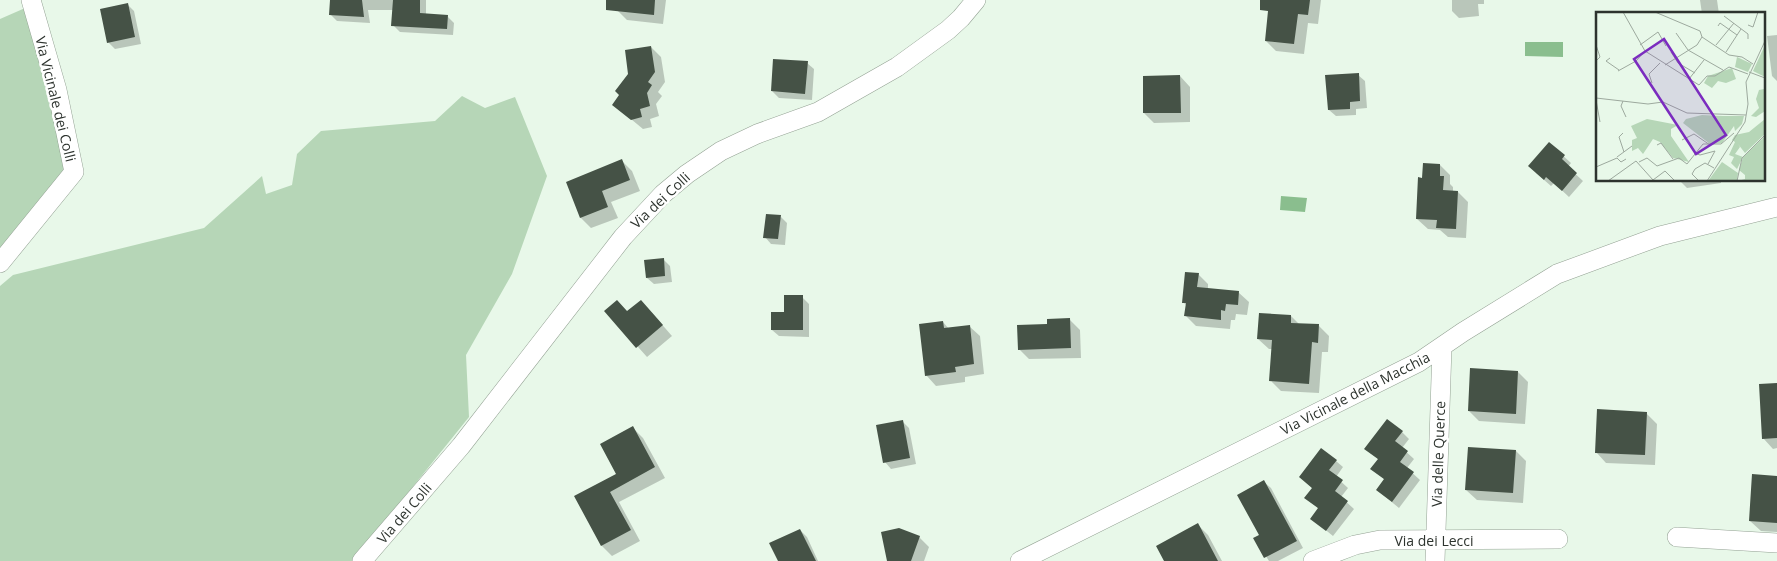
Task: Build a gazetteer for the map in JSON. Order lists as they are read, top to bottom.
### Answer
{
  "streets": {
    "street": [
      "Via Vicinale dei Colli",
      "Via dei Colli",
      "Via Vicinale della Macchia",
      "Via delle Querce",
      "Via dei Lecci"
    ]
  },
  "crossings": [
    ["Via Vicinale della Macchia", "Via delle Querce"],
    ["Via delle Querce", "Via dei Lecci"]
  ]
}
